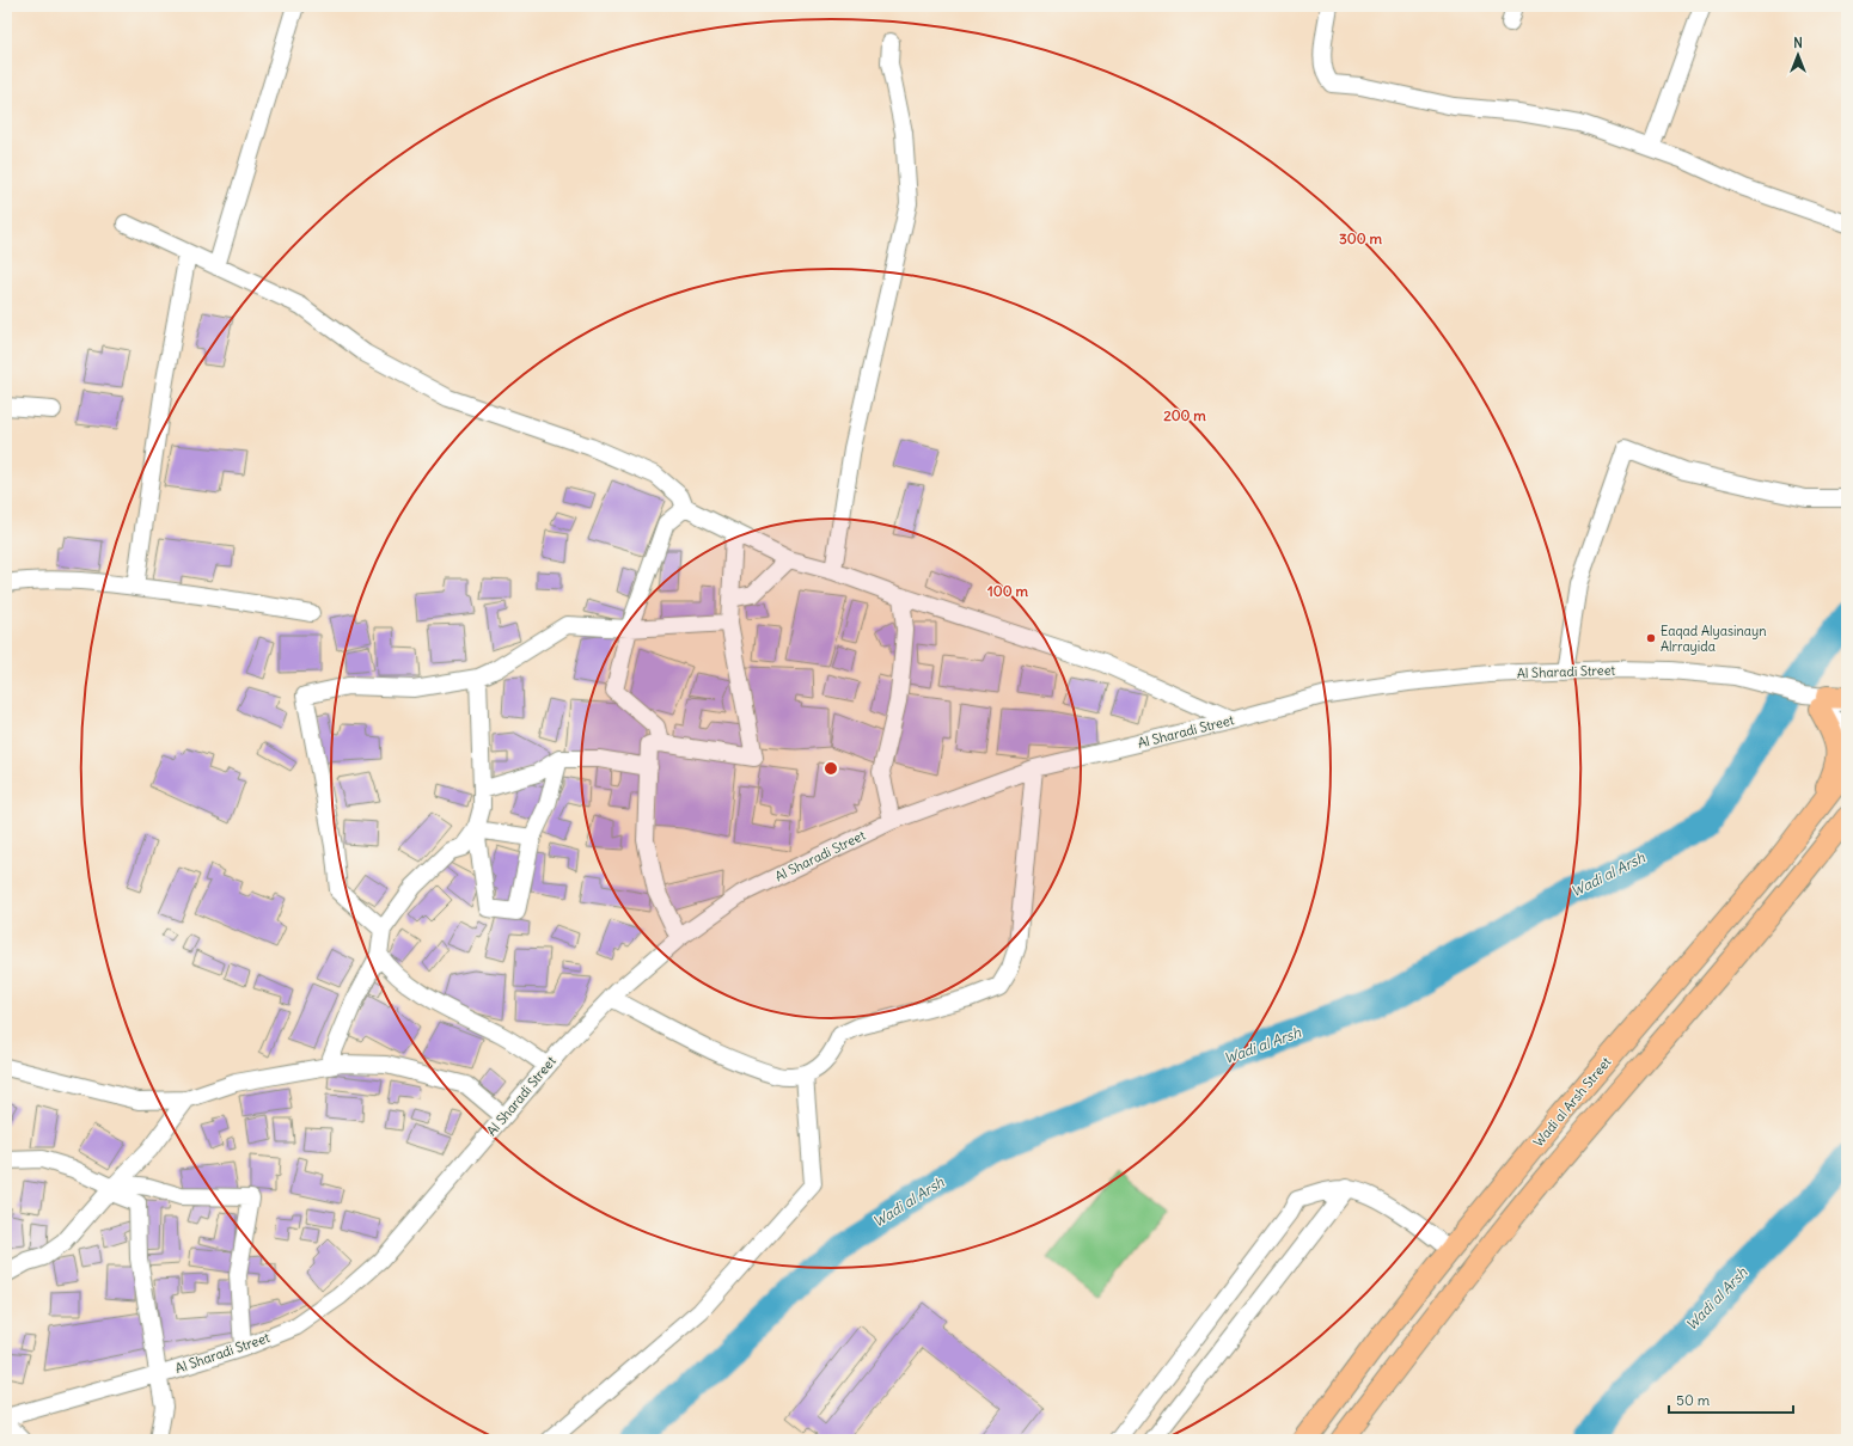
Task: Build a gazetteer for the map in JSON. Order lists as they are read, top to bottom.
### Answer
{
  "streets": {
    "main road": ["Wadi al Arsh Street"],
    "street": ["Al Sharadi Street"]
  },
  "water": ["Wadi al Arsh"],
  "places": ["Eaqad Alyasinayn Alrrayida"],
  "scale_bar": "50 m",
  "north": "top",
  "rings": ["300 m", "200 m", "100 m"]
}
